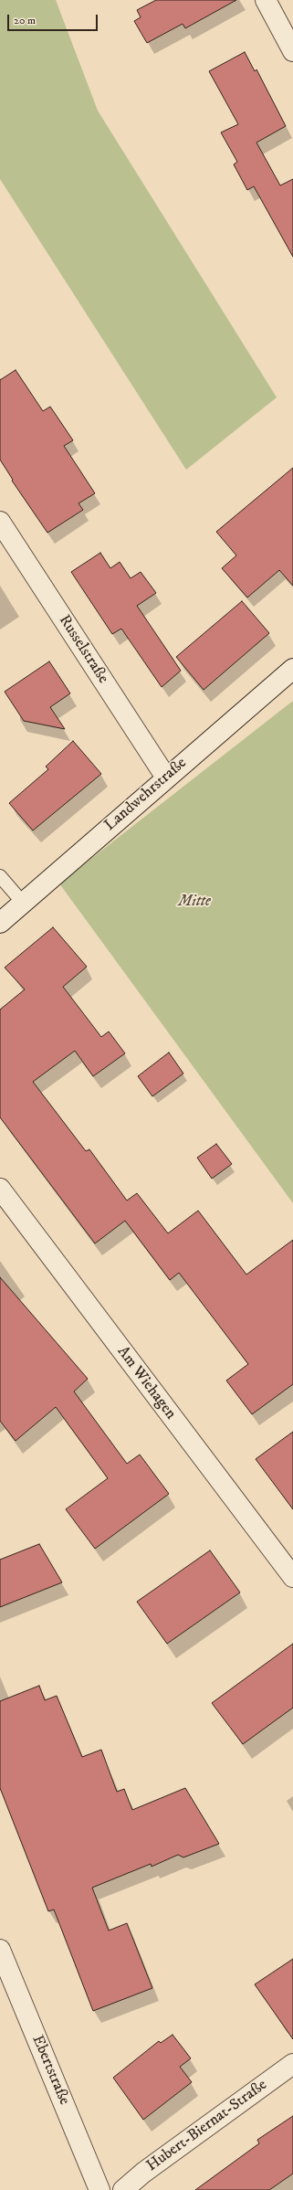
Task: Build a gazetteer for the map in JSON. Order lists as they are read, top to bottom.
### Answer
{
  "streets": {
    "street": [
      "Russelstraße",
      "Landwehrstraße",
      "Am Wiehagen",
      "Ebertstraße",
      "Hubert-Biernat-Straße"
    ]
  },
  "crossings": [
    ["Russelstraße", "Landwehrstraße"]
  ],
  "parks": ["Mitte"],
  "scale_bar": "20 m"
}
